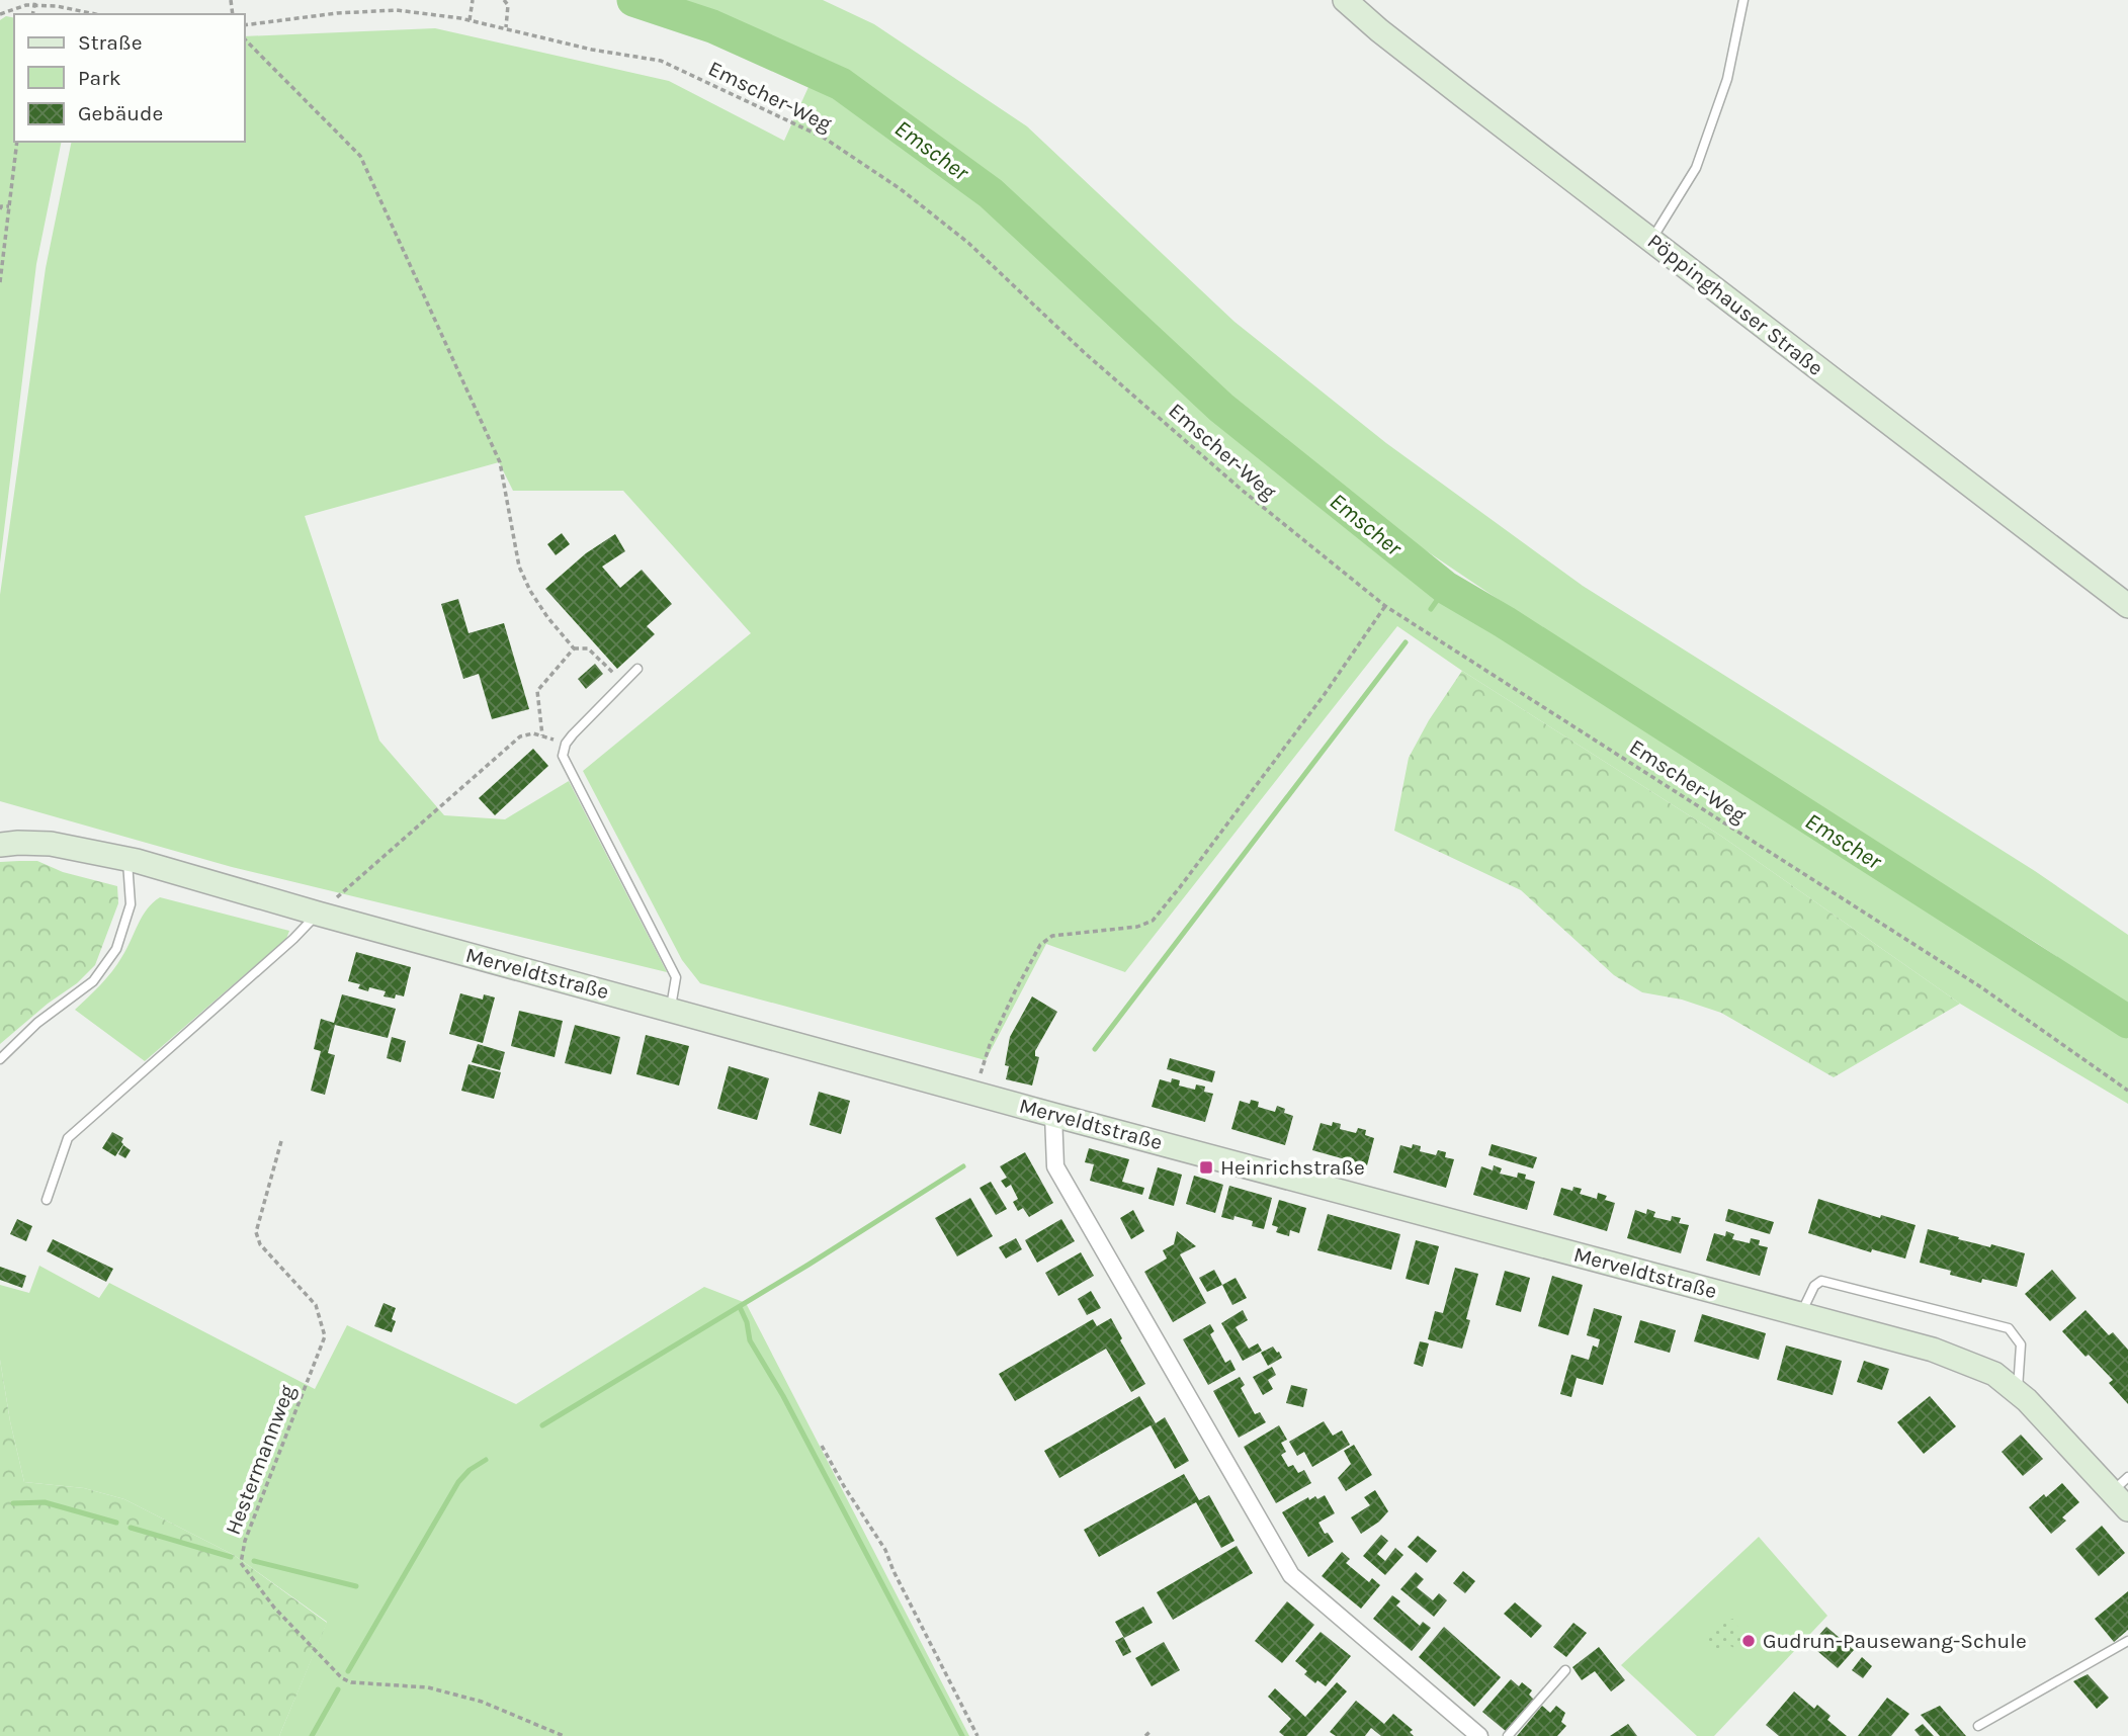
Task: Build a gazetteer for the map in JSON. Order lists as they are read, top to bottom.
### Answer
{
  "streets": {
    "main road": ["Pöppinghauser Straße", "Merveldtstraße"],
    "path": ["Emscher-Weg", "Hestermannweg"]
  },
  "water": ["Emscher"],
  "places": {
    "transit": ["Heinrichstraße"],
    "other": ["Gudrun-Pausewang-Schule"]
  },
  "legend": ["Straße", "Park", "Gebäude"]
}
